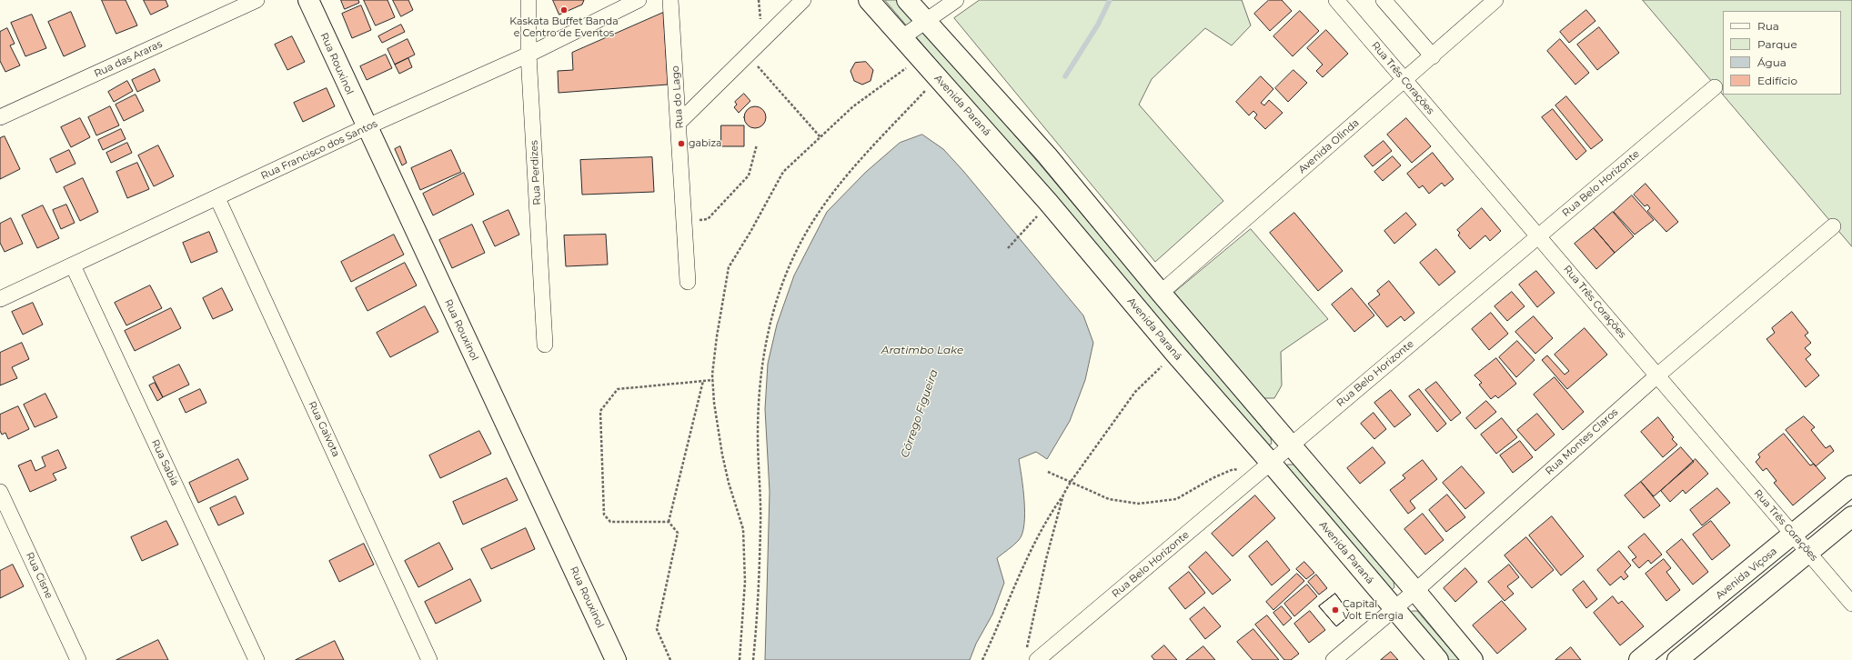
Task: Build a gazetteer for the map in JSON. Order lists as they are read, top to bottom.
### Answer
{
  "streets": {
    "main road": ["Rua Rouxinol", "Avenida Paraná", "Avenida Viçosa"],
    "street": [
      "Rua das Araras",
      "Rua Três Corações",
      "Rua do Lago",
      "Avenida Olinda",
      "Rua Francisco dos Santos",
      "Rua Perdizes",
      "Rua Belo Horizonte",
      "Rua Gaivota",
      "Rua Montes Claros",
      "Rua Sabiá",
      "Rua Cisne"
    ]
  },
  "crossings": [
    ["Rua Rouxinol", "Rua Francisco dos Santos"],
    ["Rua Três Corações", "Avenida Olinda"],
    ["Rua Três Corações", "Rua Belo Horizonte"],
    ["Rua Três Corações", "Rua Montes Claros"],
    ["Rua Três Corações", "Avenida Viçosa"],
    ["Avenida Paraná", "Rua Belo Horizonte"],
    ["Avenida Paraná", "Rua Montes Claros"],
    ["Rua Francisco dos Santos", "Rua Perdizes"],
    ["Rua Francisco dos Santos", "Rua Gaivota"],
    ["Rua Francisco dos Santos", "Rua Sabiá"]
  ],
  "water": ["Aratimbo Lake", "Córrego Figueira"],
  "places": ["Kaskata Buffet Banda e Centro de Eventos", "gabiza", "Capital Volt Energia"],
  "legend": [
    "Rua",
    "Parque",
    "Água",
    "Edifício"
  ]
}
